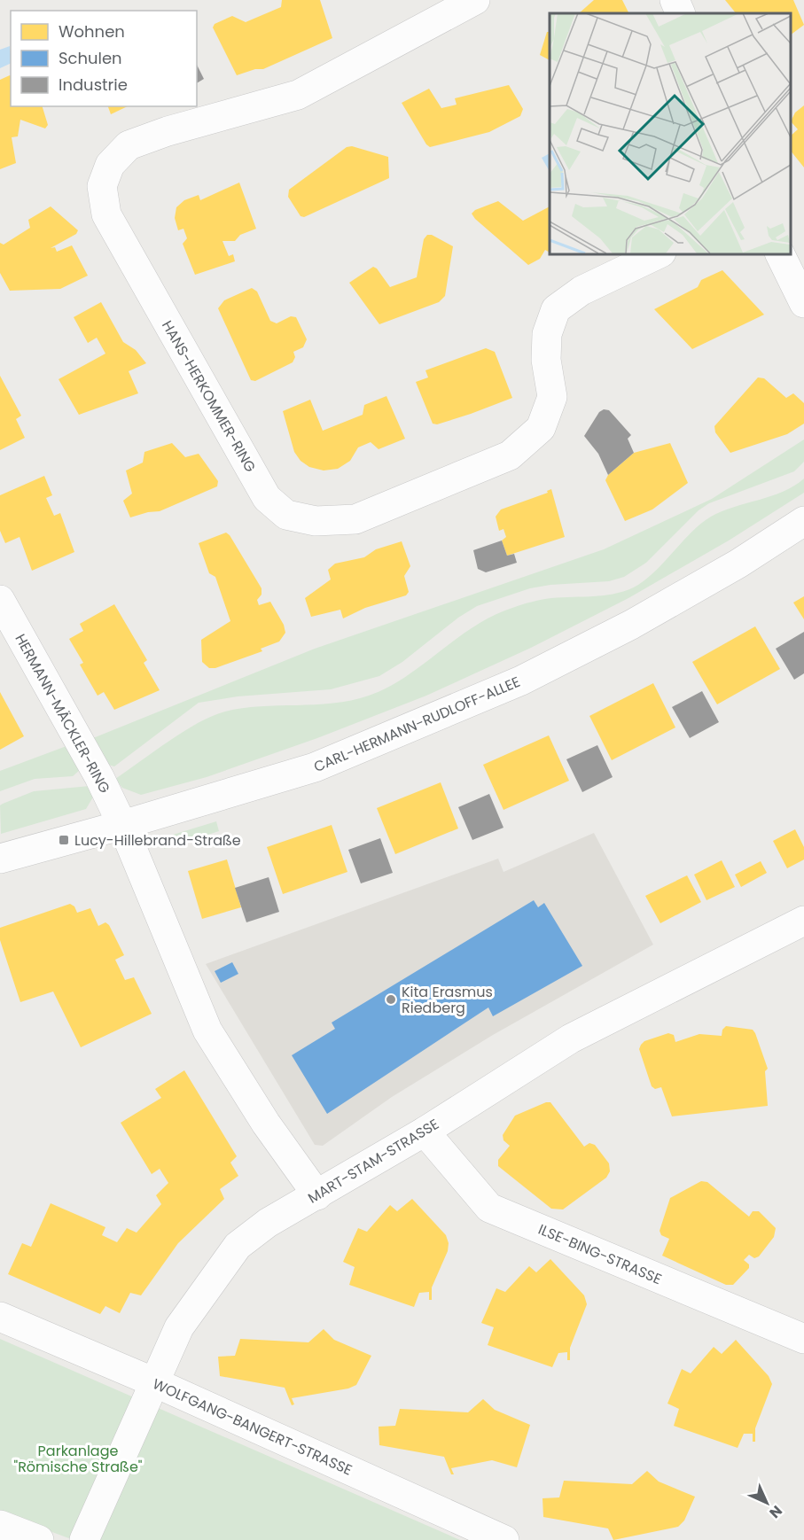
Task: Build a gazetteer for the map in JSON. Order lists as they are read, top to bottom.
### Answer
{
  "streets": {
    "street": [
      "HANS-HERKOMMER-RING",
      "HERMANN-MÄCKLER-RING",
      "CARL-HERMANN-RUDLOFF-ALLEE",
      "MART-STAM-STRASSE",
      "ILSE-BING-STRASSE",
      "WOLFGANG-BANGERT-STRASSE"
    ]
  },
  "crossings": [
    ["HERMANN-MÄCKLER-RING", "CARL-HERMANN-RUDLOFF-ALLEE"],
    ["MART-STAM-STRASSE", "ILSE-BING-STRASSE"],
    ["MART-STAM-STRASSE", "WOLFGANG-BANGERT-STRASSE"]
  ],
  "parks": ["Parkanlage \"Römische Straße\""],
  "places": {
    "transit": ["Lucy-Hillebrand-Straße"],
    "other": ["Kita Erasmus Riedberg"]
  },
  "legend": ["Wohnen", "Schulen", "Industrie"],
  "north": "bottom right"
}
